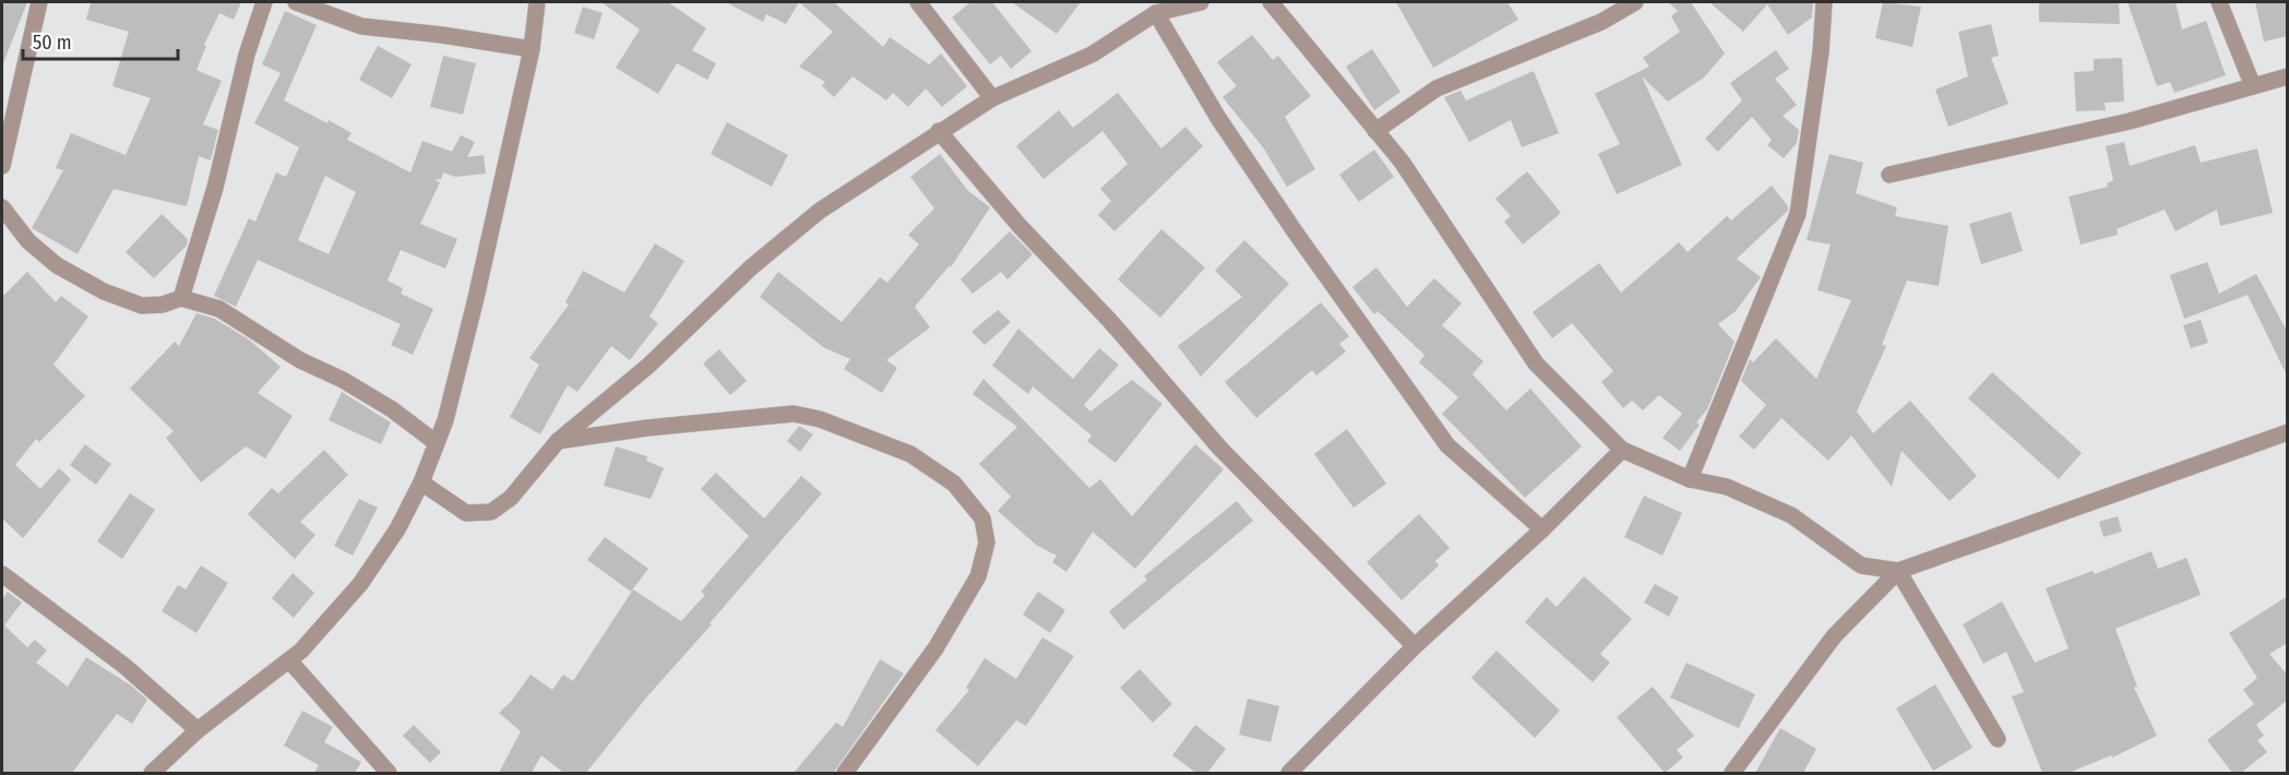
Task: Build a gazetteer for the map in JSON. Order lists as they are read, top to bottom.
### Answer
{
  "scale_bar": "50 m"
}
